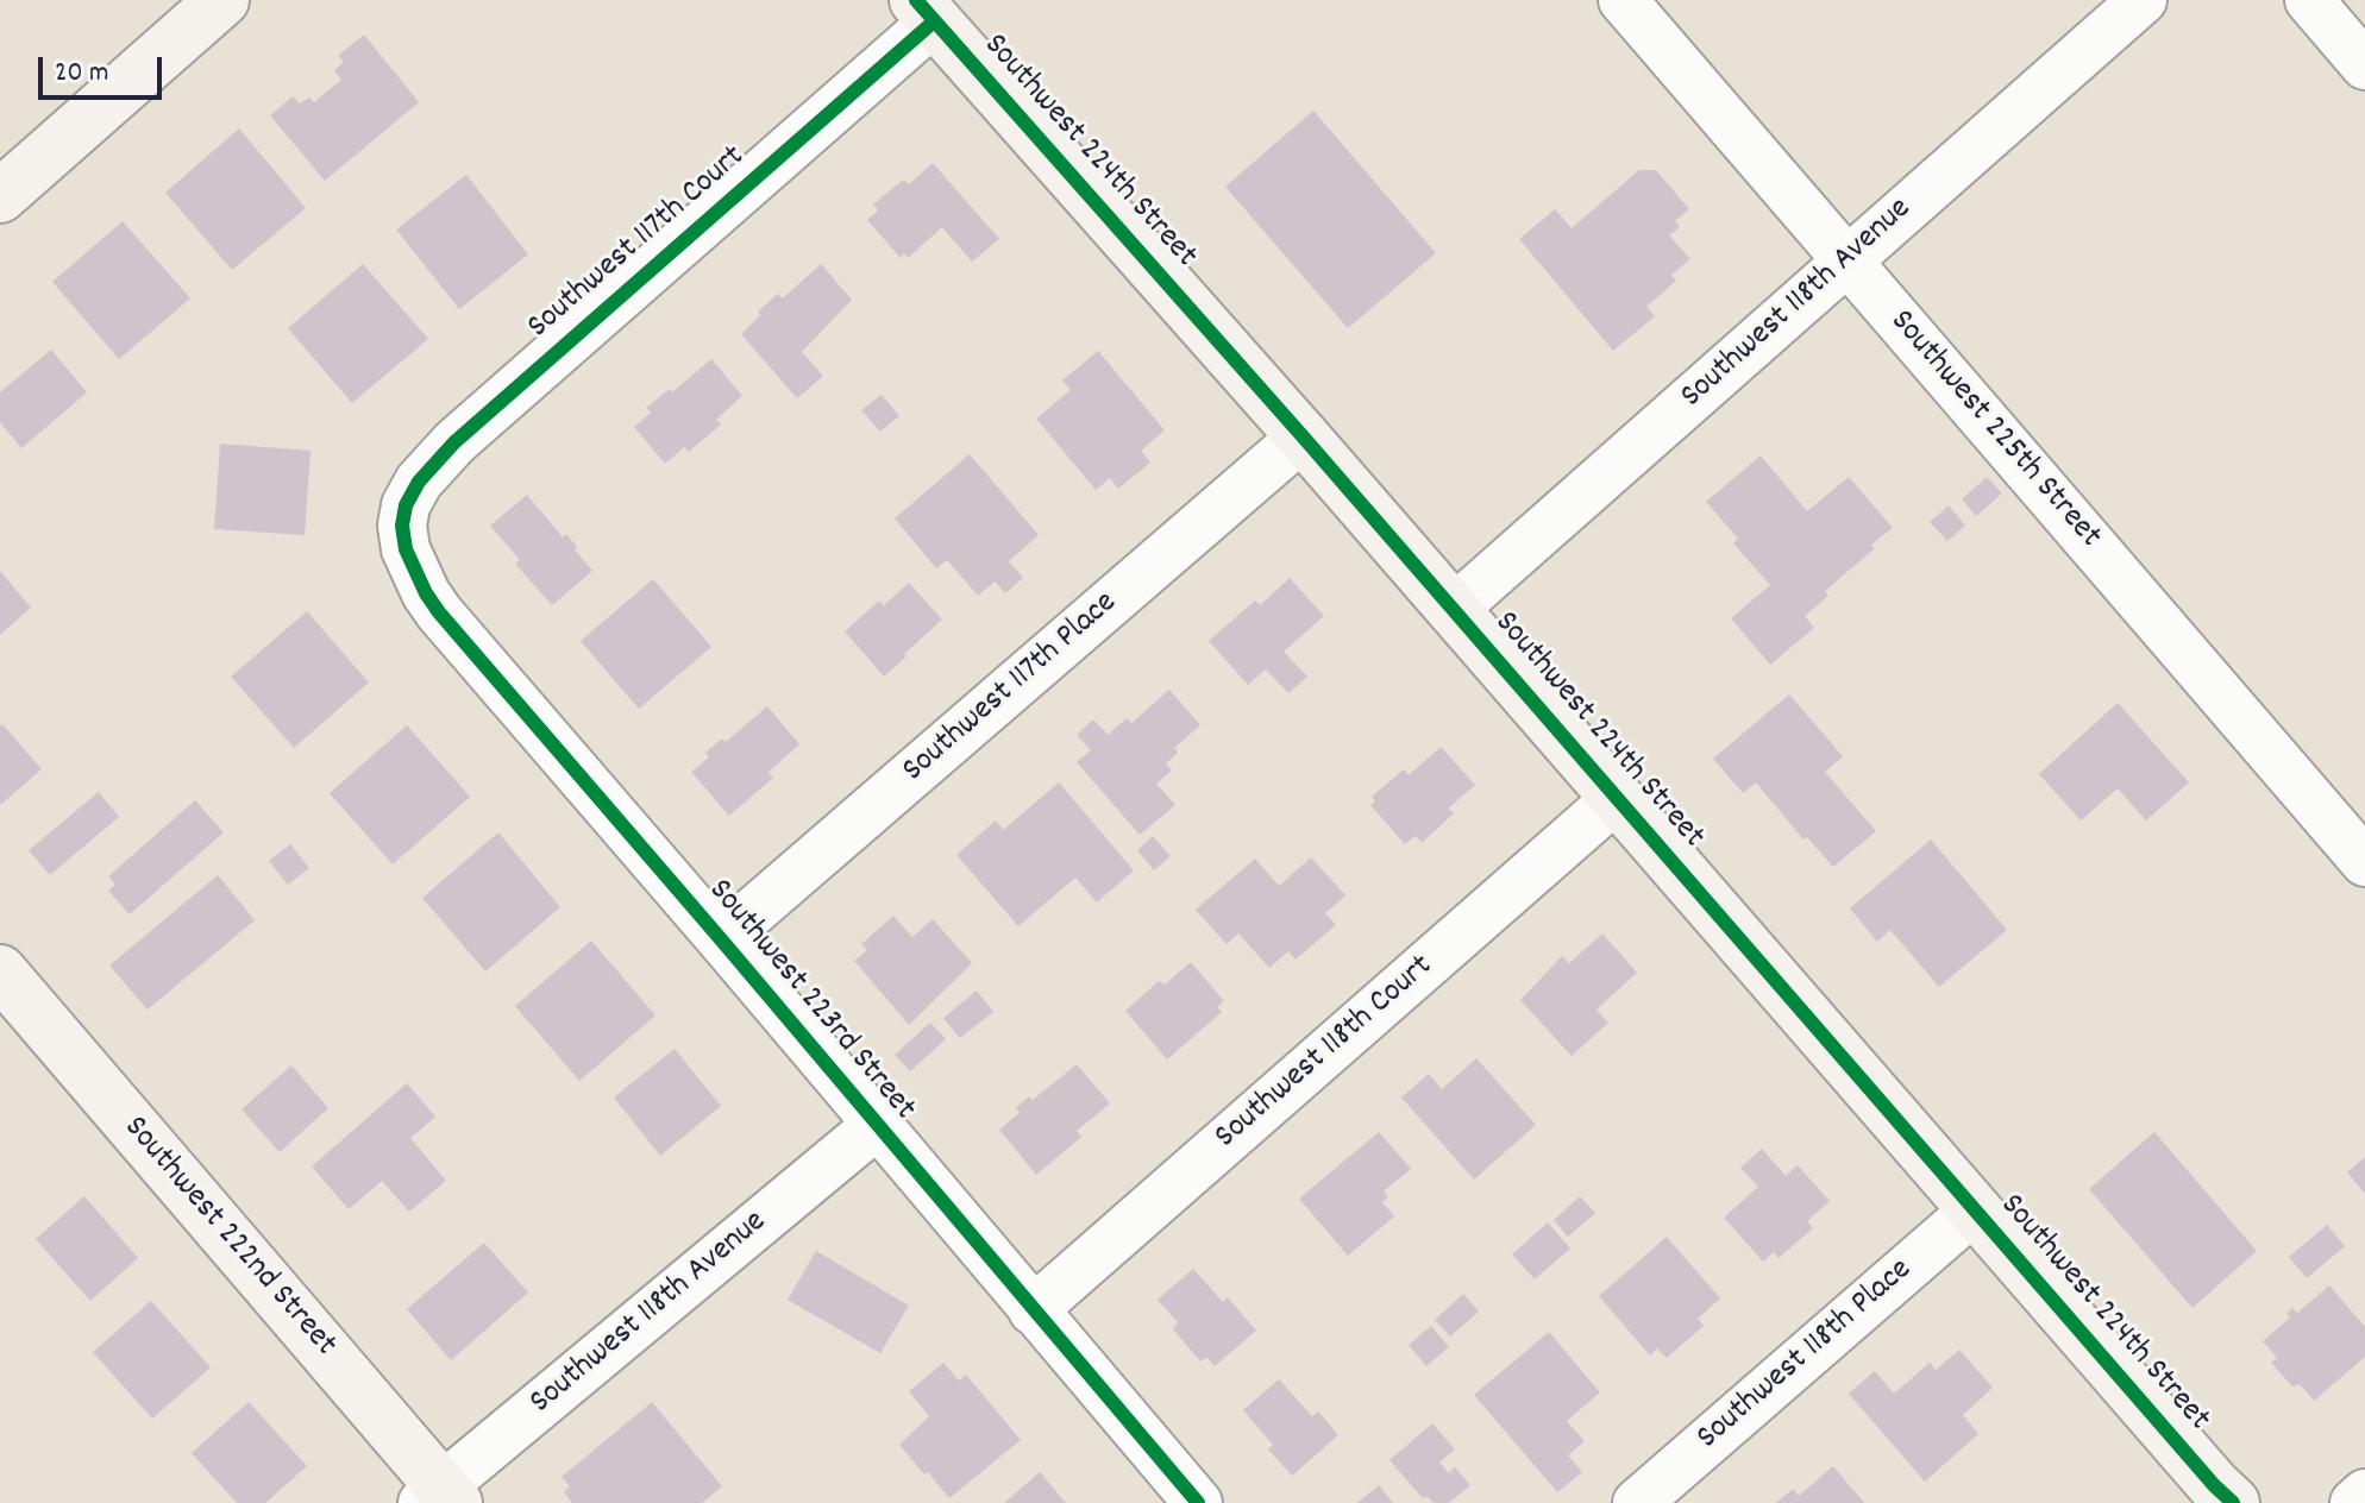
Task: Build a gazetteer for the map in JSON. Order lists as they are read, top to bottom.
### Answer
{
  "streets": {
    "street": [
      "Southwest 224th Street",
      "Southwest 117th Court",
      "Southwest 118th Avenue",
      "Southwest 225th Street",
      "Southwest 117th Place",
      "Southwest 223rd Street",
      "Southwest 118th Court",
      "Southwest 222nd Street",
      "Southwest 118th Place"
    ]
  },
  "crossings": [
    ["Southwest 224th Street", "Southwest 117th Court"],
    ["Southwest 224th Street", "Southwest 118th Avenue"],
    ["Southwest 224th Street", "Southwest 117th Place"],
    ["Southwest 224th Street", "Southwest 118th Court"],
    ["Southwest 224th Street", "Southwest 118th Place"],
    ["Southwest 117th Court", "Southwest 223rd Street"],
    ["Southwest 118th Avenue", "Southwest 225th Street"],
    ["Southwest 118th Avenue", "Southwest 223rd Street"],
    ["Southwest 118th Avenue", "Southwest 222nd Street"],
    ["Southwest 117th Place", "Southwest 223rd Street"],
    ["Southwest 223rd Street", "Southwest 118th Court"]
  ],
  "scale_bar": "20 m"
}
